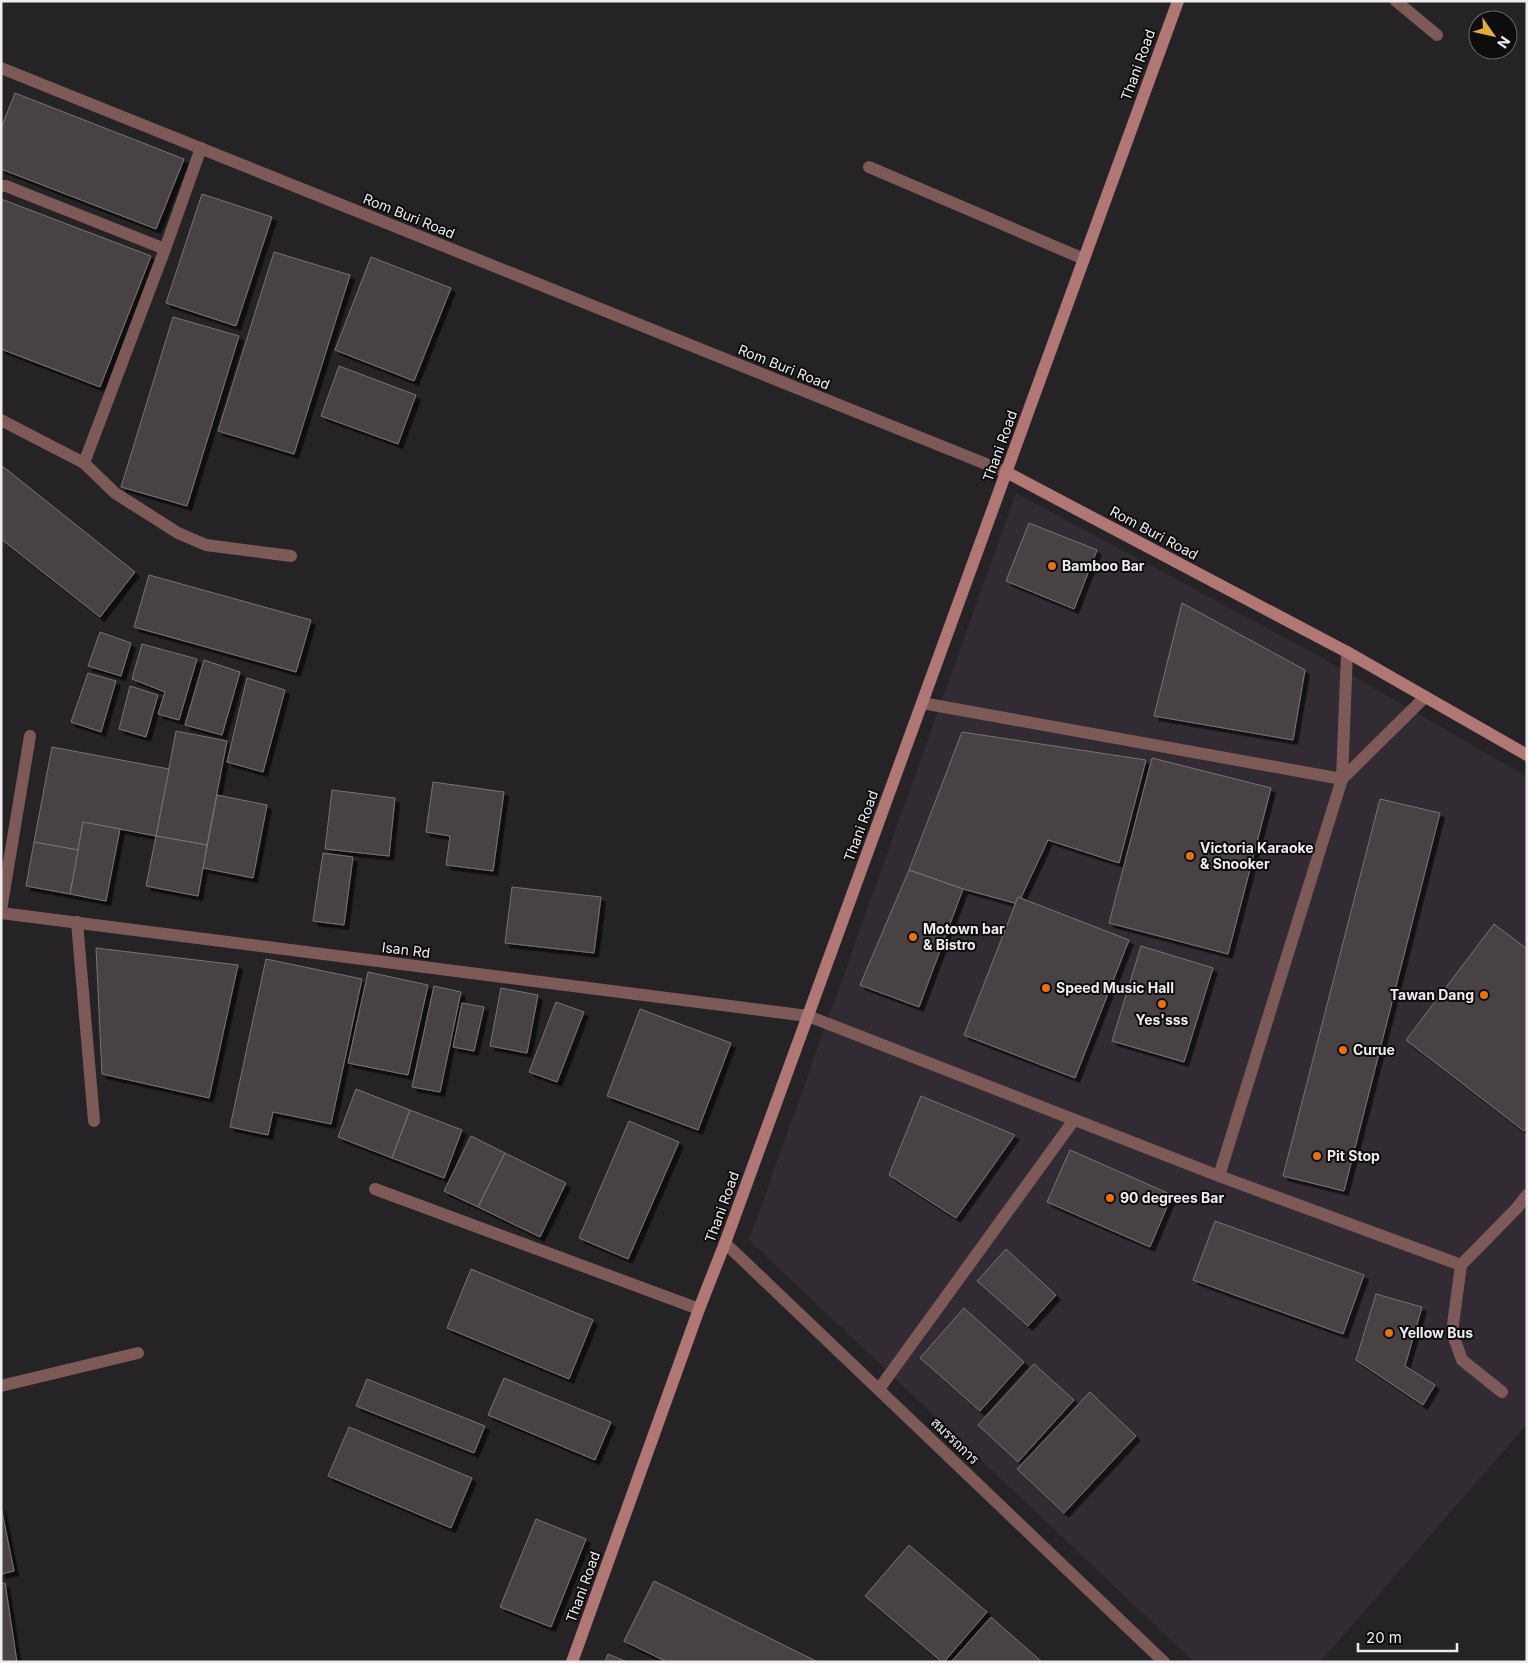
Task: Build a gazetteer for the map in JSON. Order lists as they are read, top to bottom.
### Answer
{
  "streets": {
    "street": [
      "Thani Road",
      "Rom Buri Road",
      "Isan Rd",
      "สมรรถการ"
    ]
  },
  "crossings": [
    ["Thani Road", "Rom Buri Road"],
    ["Thani Road", "Isan Rd"],
    ["Thani Road", "สมรรถการ"]
  ],
  "places": [
    "Bamboo Bar",
    "Victoria Karaoke & Snooker",
    "Motown bar & Bistro",
    "Speed Music Hall",
    "Tawan Dang",
    "Yes'sss",
    "Curue",
    "Pit Stop",
    "90 degrees Bar",
    "Yellow Bus"
  ],
  "scale_bar": "20 m",
  "north": "bottom right"
}
